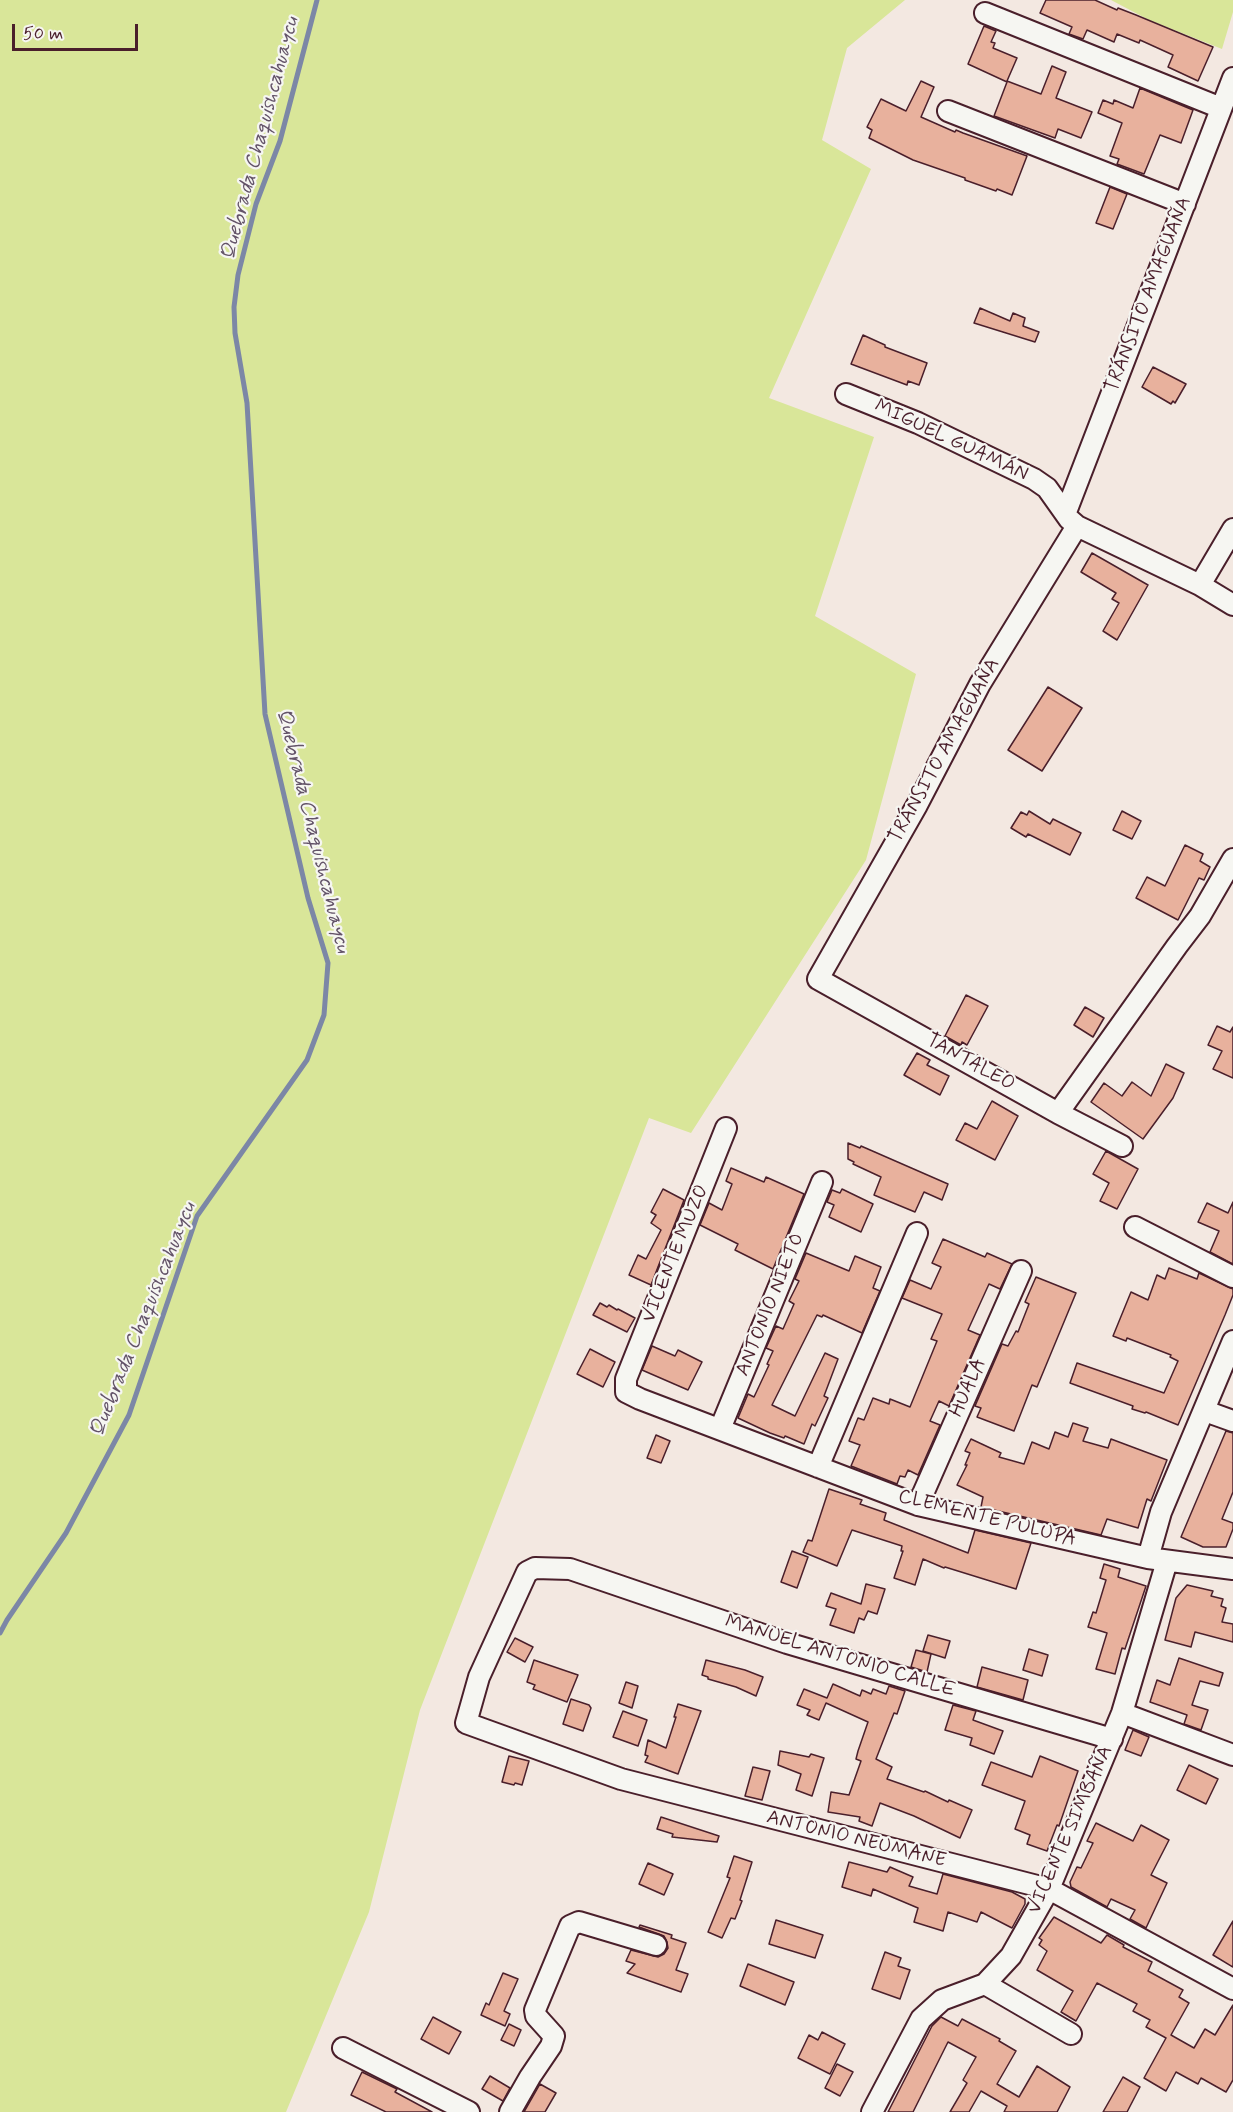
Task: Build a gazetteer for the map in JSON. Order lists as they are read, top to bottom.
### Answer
{
  "streets": {
    "street": [
      "TRÁNSITO AMAGUAÑA",
      "MIGUEL GUAMÁN",
      "TANTALEO",
      "VICENTE MUZO",
      "ANTONIO NIETO",
      "HUALA",
      "CLEMENTE PULUPA",
      "MANUEL ANTONIO CALLE",
      "VICENTE SIMBAÑA",
      "ANTONIO NEUMANE"
    ]
  },
  "crossings": [
    ["TRÁNSITO AMAGUAÑA", "MIGUEL GUAMÁN"],
    ["TRÁNSITO AMAGUAÑA", "TANTALEO"],
    ["VICENTE MUZO", "CLEMENTE PULUPA"],
    ["ANTONIO NIETO", "CLEMENTE PULUPA"],
    ["HUALA", "CLEMENTE PULUPA"],
    ["CLEMENTE PULUPA", "VICENTE SIMBAÑA"],
    ["MANUEL ANTONIO CALLE", "VICENTE SIMBAÑA"],
    ["MANUEL ANTONIO CALLE", "ANTONIO NEUMANE"],
    ["VICENTE SIMBAÑA", "ANTONIO NEUMANE"]
  ],
  "water": ["Quebrada Chaquishcahuaycu"],
  "scale_bar": "50 m"
}
